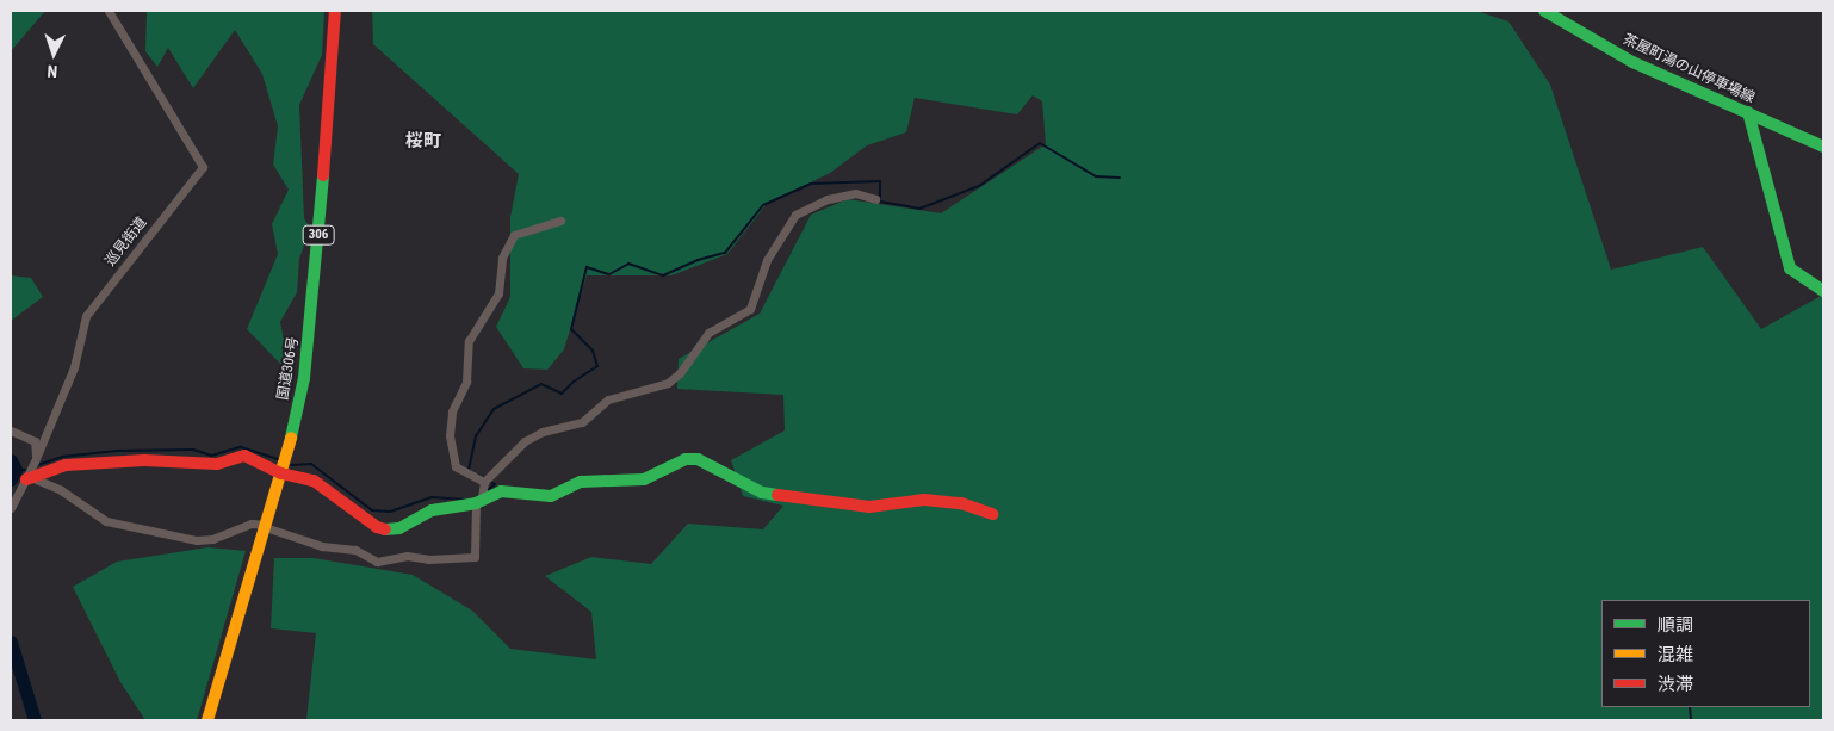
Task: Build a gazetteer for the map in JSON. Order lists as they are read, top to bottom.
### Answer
{
  "streets": {
    "main road": ["茶屋町湯の山停車場線", "306", "国道306号"],
    "street": ["巡見街道"]
  },
  "districts": ["桜町"],
  "legend": ["順調", "混雑", "渋滞"],
  "north": "bottom"
}
